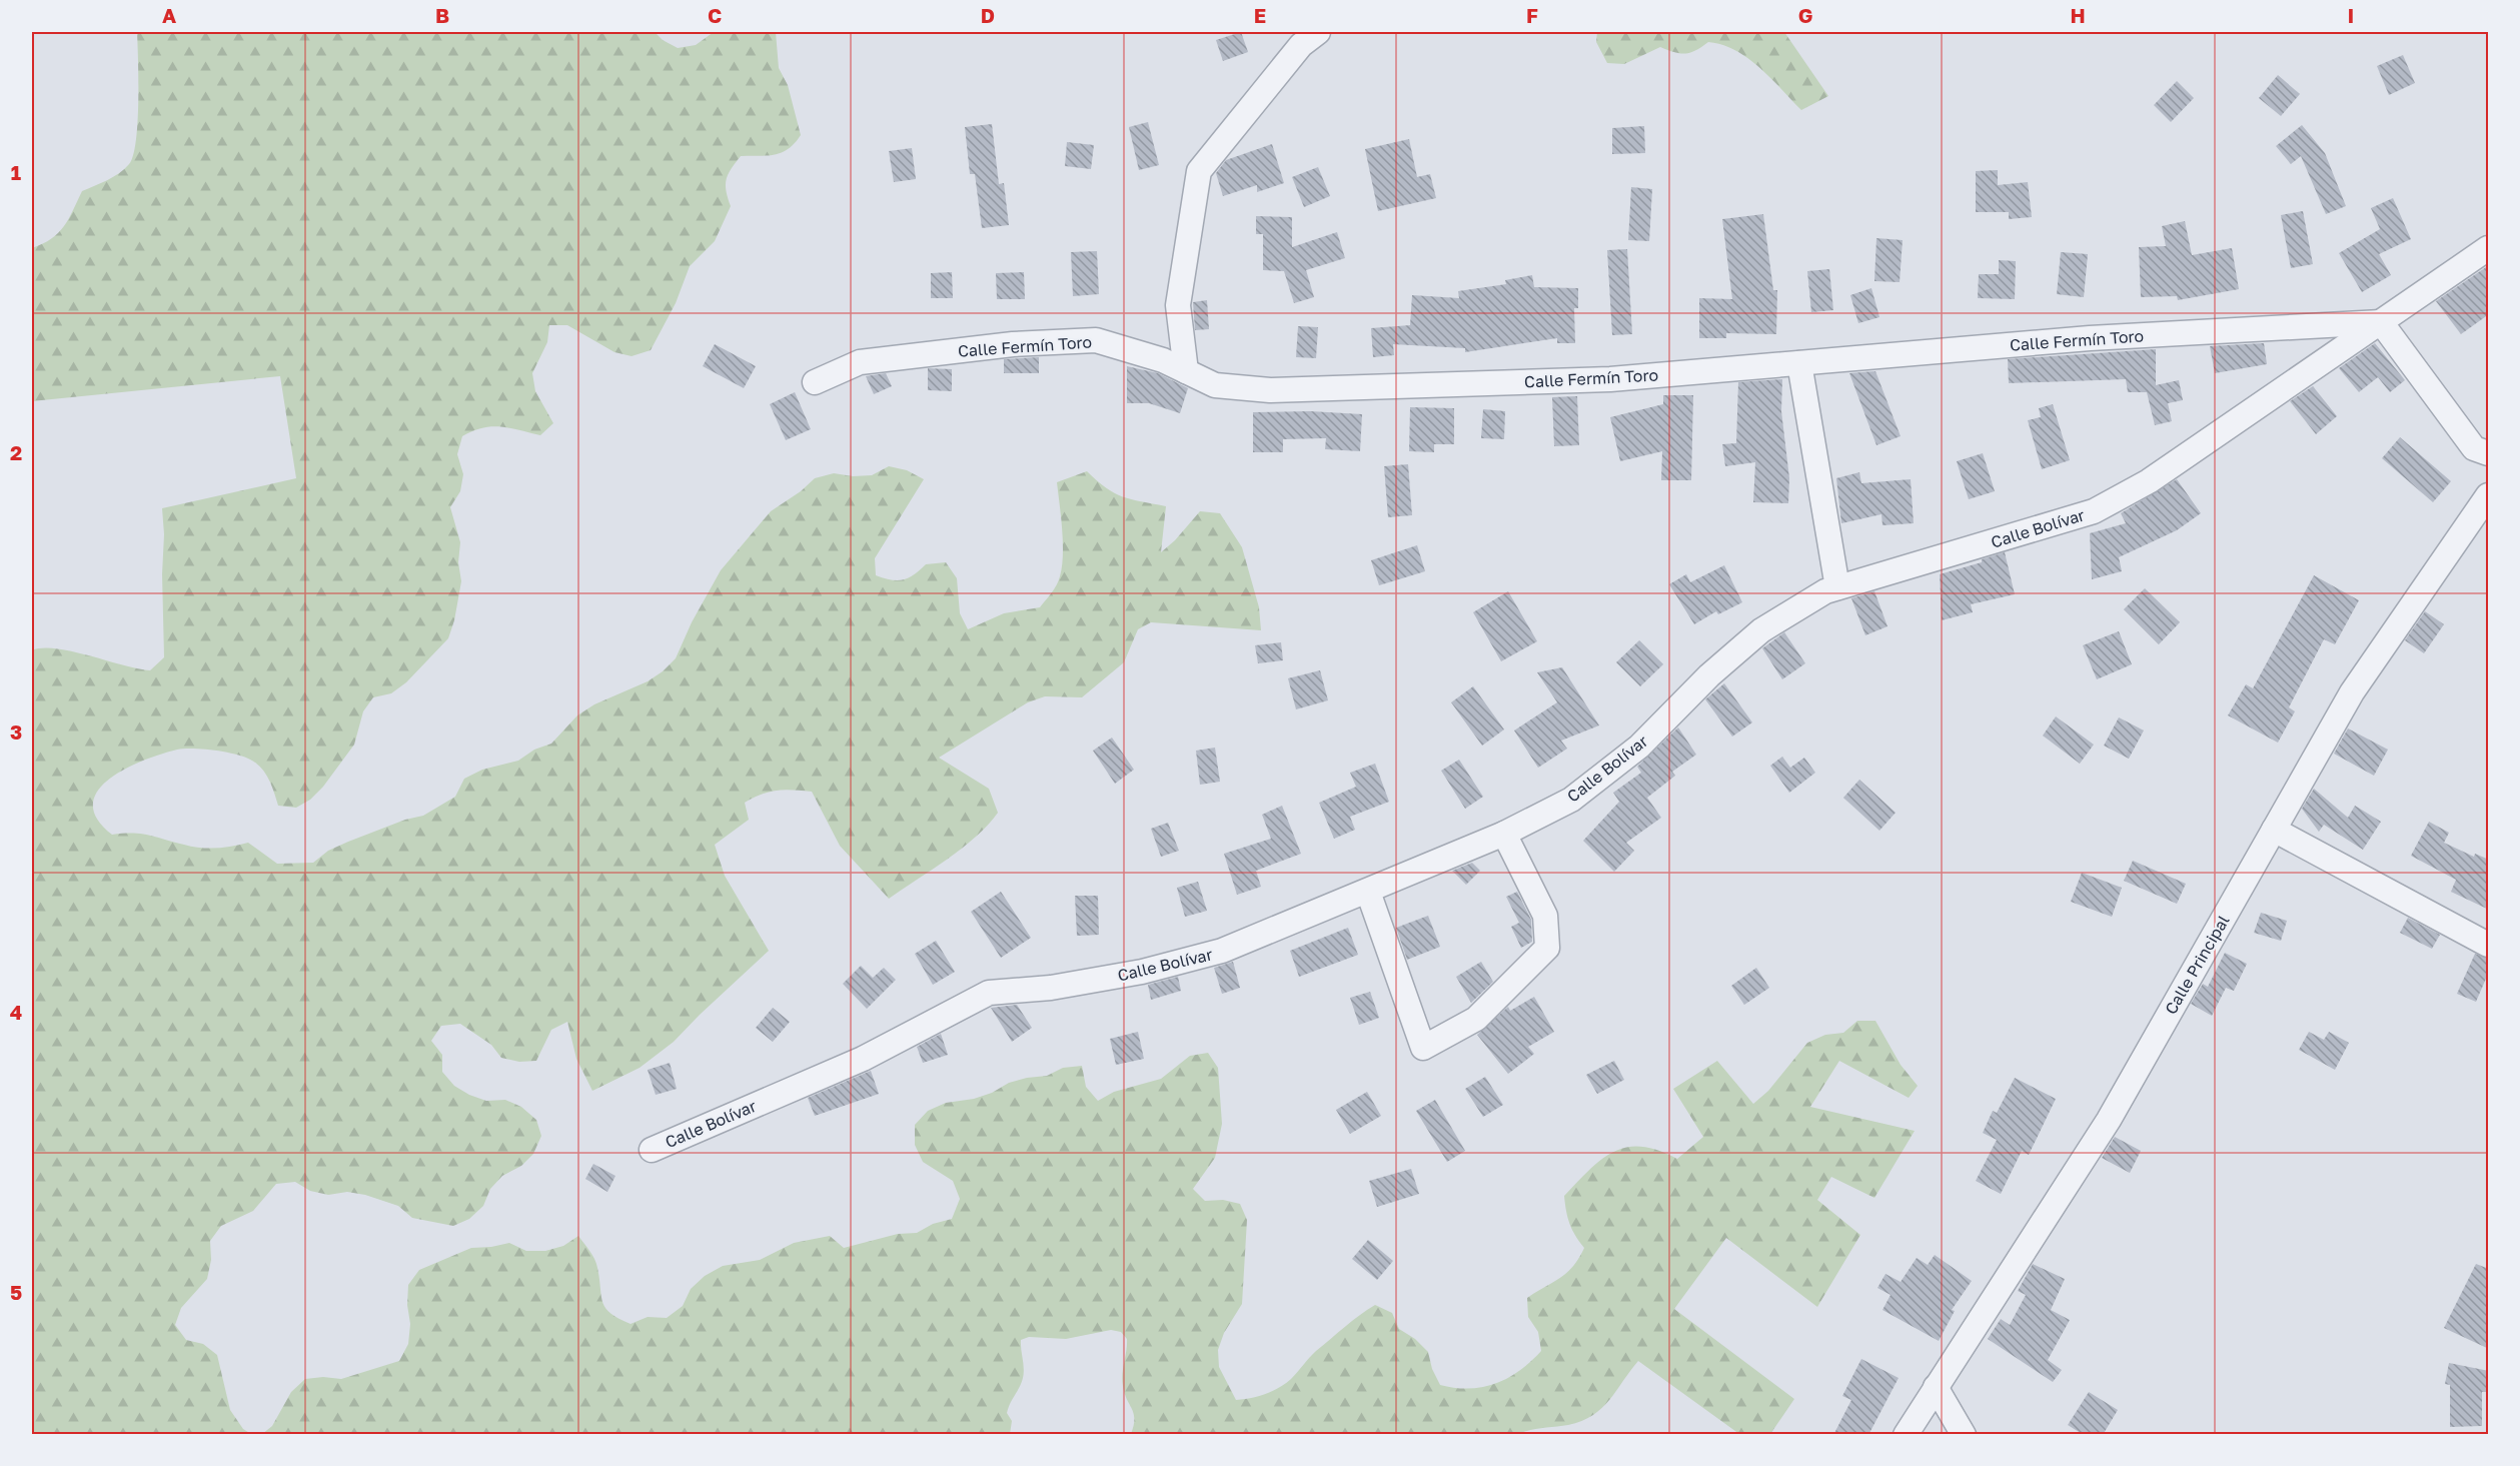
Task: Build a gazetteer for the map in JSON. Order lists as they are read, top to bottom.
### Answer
{
  "streets": {
    "street": ["Calle Fermín Toro", "Calle Bolívar", "Calle Principal"]
  },
  "crossings": [
    ["Calle Fermín Toro", "Calle Bolívar"]
  ],
  "grid": {
    "columns": [
      "A",
      "B",
      "C",
      "D",
      "E",
      "F",
      "G",
      "H",
      "I"
    ],
    "rows": [
      "1",
      "2",
      "3",
      "4",
      "5"
    ]
  }
}
